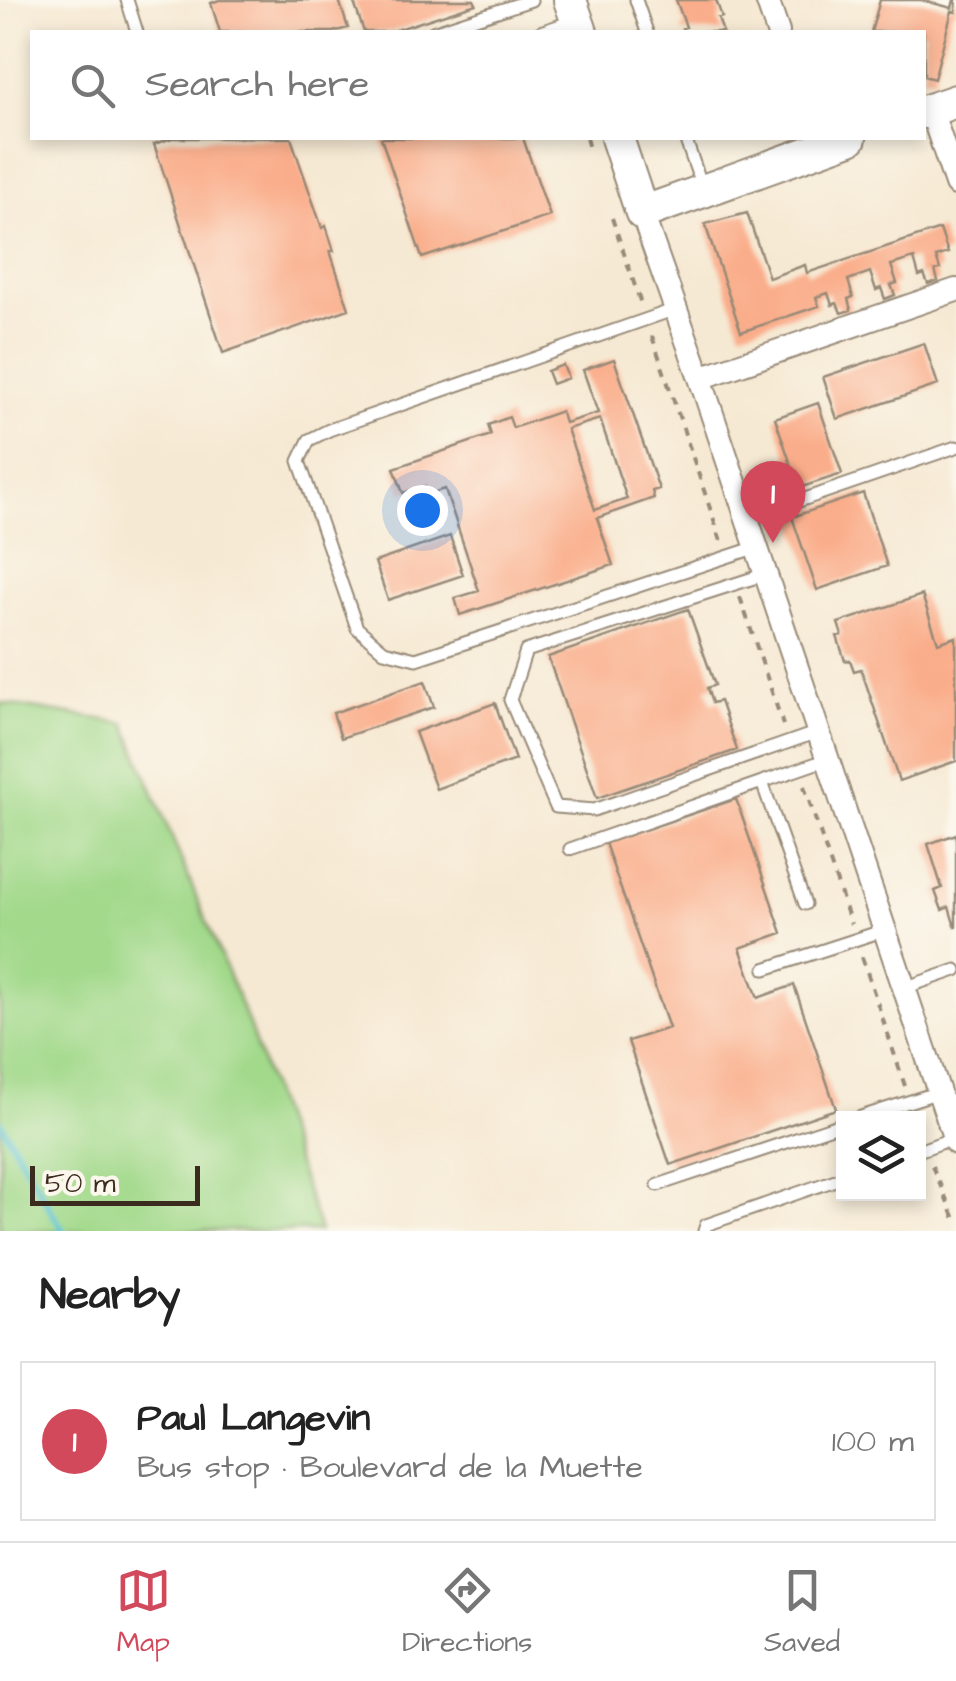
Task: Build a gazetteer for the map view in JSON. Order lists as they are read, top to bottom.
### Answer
{
  "scale_bar": "50 m",
  "page": {
    "search": "Search here",
    "pins": "1",
    "scale": "50 m",
    "heading": "Nearby",
    "list": [
      {
        "mark": "1",
        "name": "Paul Langevin",
        "note": "Bus stop · Boulevard de la Muette",
        "value": "100 m"
      }
    ],
    "nav": ["Map", "Directions", "Saved"]
  }
}
